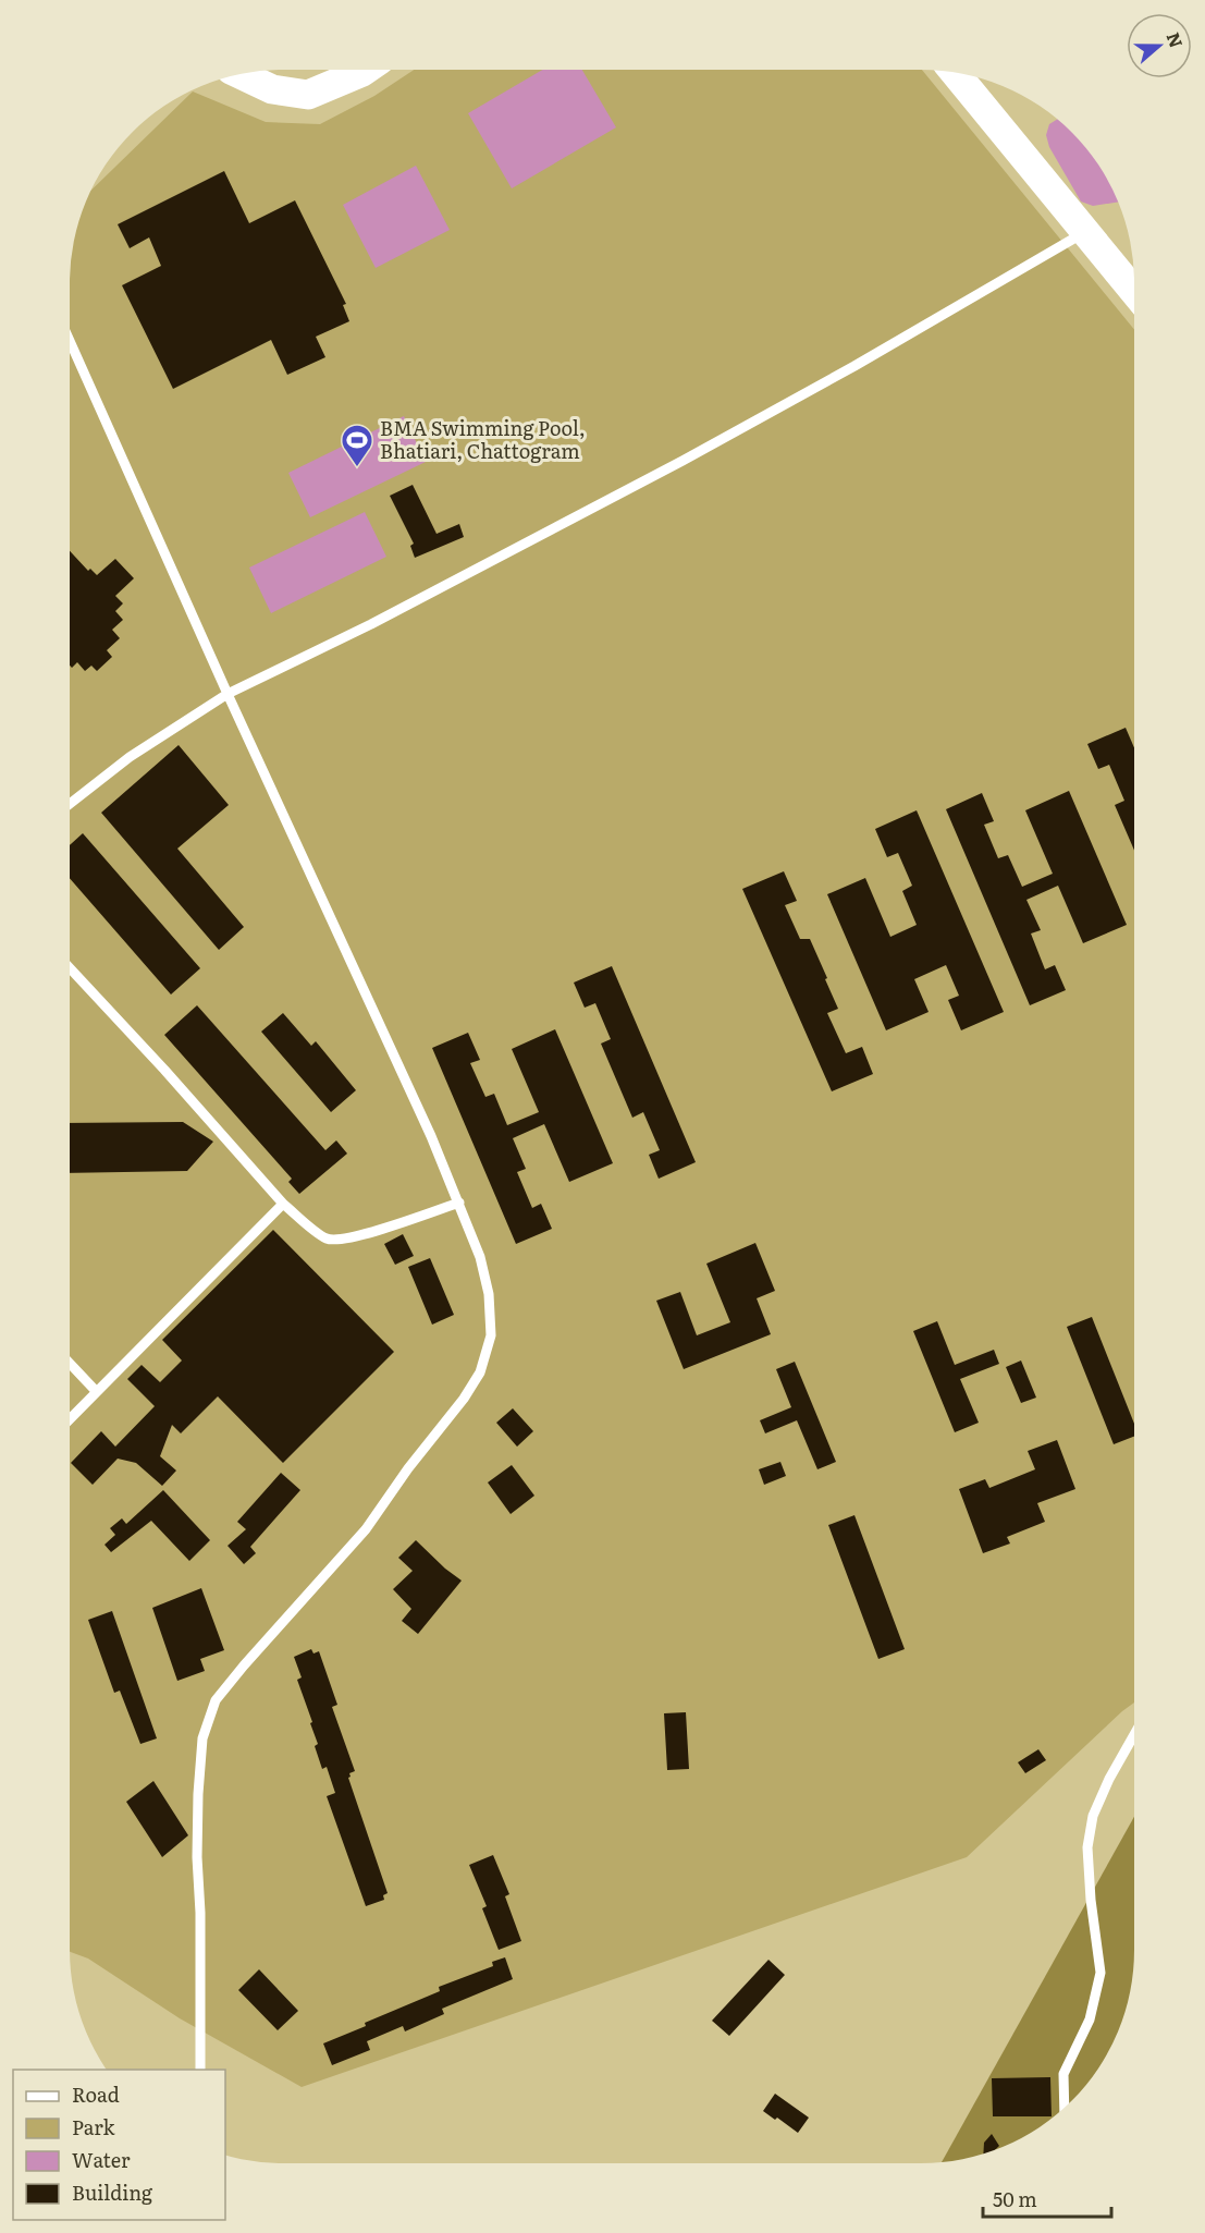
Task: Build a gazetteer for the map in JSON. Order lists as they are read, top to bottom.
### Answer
{
  "places": {
    "sports": ["BMA Swimming Pool, Bhatiari, Chattogram"]
  },
  "legend": [
    "Road",
    "Park",
    "Water",
    "Building"
  ],
  "scale_bar": "50 m",
  "north": "right"
}
